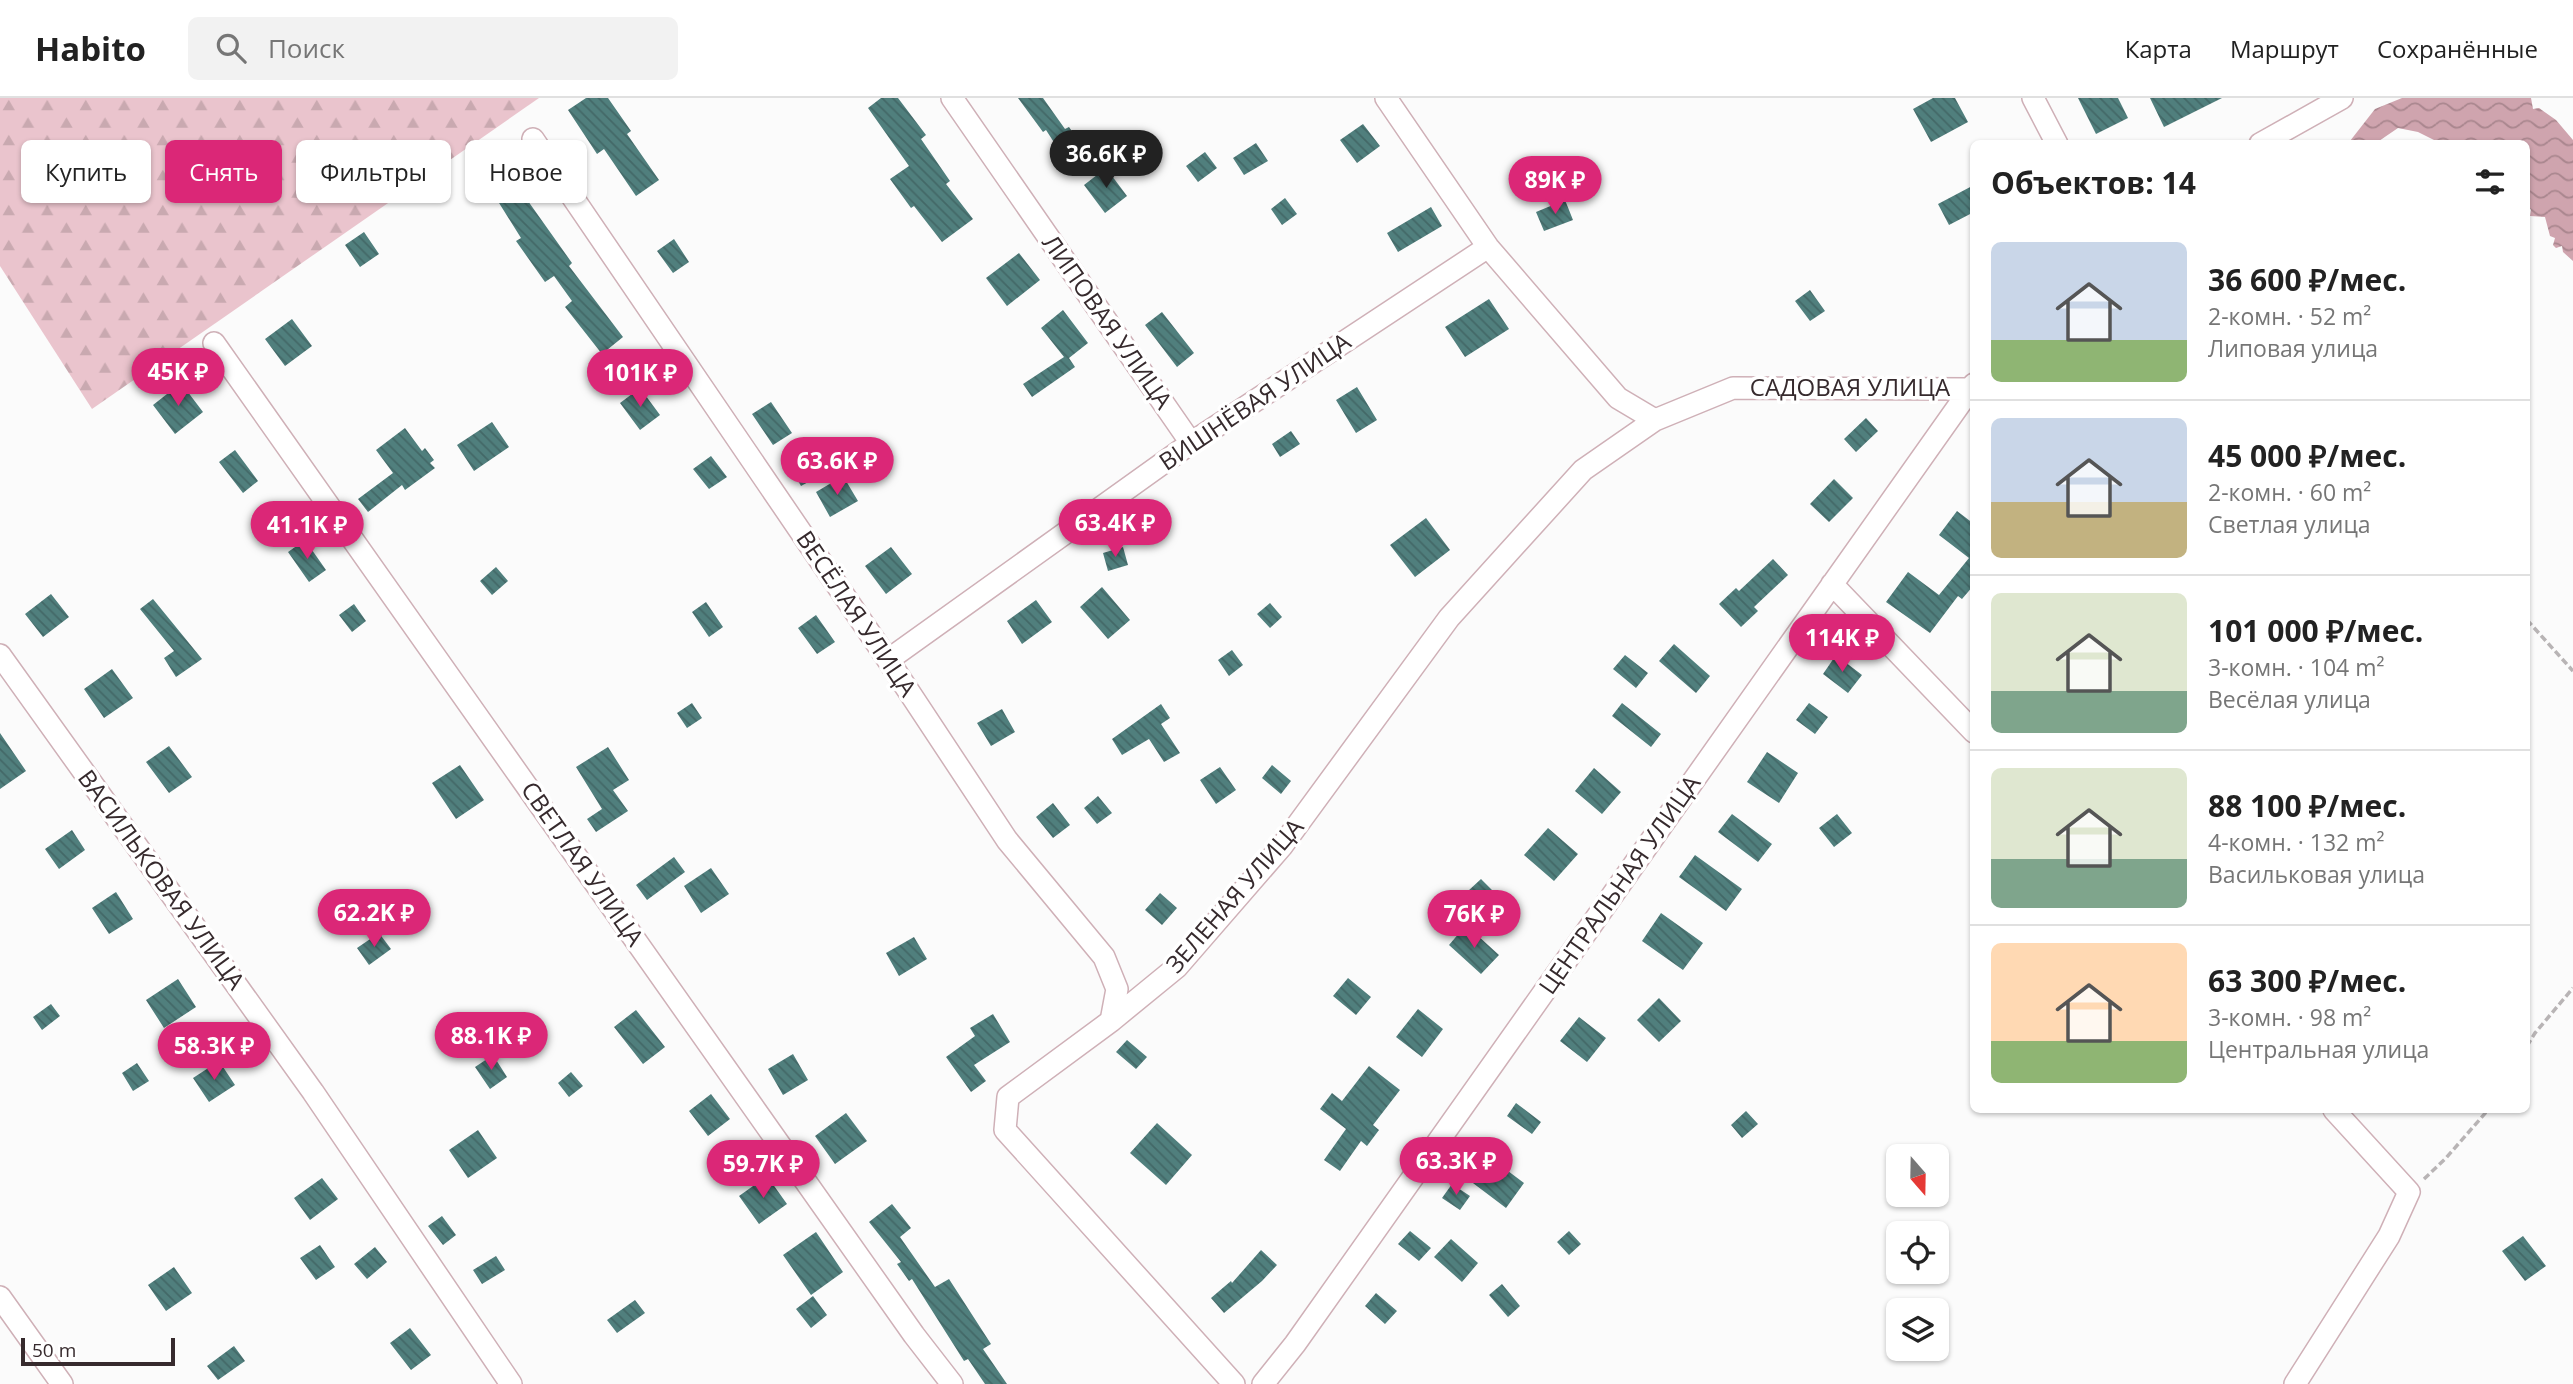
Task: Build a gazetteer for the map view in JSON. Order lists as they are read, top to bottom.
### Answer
{
  "streets": {
    "street": [
      "ЛИПОВАЯ УЛИЦА",
      "САДОВАЯ УЛИЦА",
      "ВИШНЁВАЯ УЛИЦА",
      "ВЕСЁЛАЯ УЛИЦА",
      "СВЕТЛАЯ УЛИЦА",
      "ВАСИЛЬКОВАЯ УЛИЦА",
      "ЦЕНТРАЛЬНАЯ УЛИЦА",
      "ЗЕЛЕНАЯ УЛИЦА"
    ]
  },
  "crossings": [
    ["ЛИПОВАЯ УЛИЦА", "ВИШНЁВАЯ УЛИЦА"],
    ["САДОВАЯ УЛИЦА", "ЗЕЛЕНАЯ УЛИЦА"],
    ["ВИШНЁВАЯ УЛИЦА", "ВЕСЁЛАЯ УЛИЦА"],
    ["ВЕСЁЛАЯ УЛИЦА", "ЗЕЛЕНАЯ УЛИЦА"]
  ],
  "scale_bar": "50 m",
  "north": "bottom",
  "page": {
    "header": "Habito",
    "search": "Поиск",
    "nav": ["Карта", "Маршрут", "Сохранённые"],
    "price": [
      "36.6K ₽",
      "89K ₽",
      "45K ₽",
      "101K ₽",
      "63.6K ₽",
      "63.4K ₽",
      "41.1K ₽",
      "114K ₽",
      "62.2K ₽",
      "76K ₽",
      "88.1K ₽",
      "58.3K ₽",
      "63.3K ₽",
      "59.7K ₽"
    ],
    "chip": [
      "Купить",
      "Снять",
      "Фильтры",
      "Новое"
    ],
    "heading": "Объектов: 14",
    "list": [
      {
        "name": "36 600 ₽/мес.",
        "note": "2-комн. · 52 m² · Липовая улица"
      },
      {
        "name": "45 000 ₽/мес.",
        "note": "2-комн. · 60 m² · Светлая улица"
      },
      {
        "name": "101 000 ₽/мес.",
        "note": "3-комн. · 104 m² · Весёлая улица"
      },
      {
        "name": "88 100 ₽/мес.",
        "note": "4-комн. · 132 m² · Васильковая улица"
      },
      {
        "name": "63 300 ₽/мес.",
        "note": "3-комн. · 98 m² · Центральная улица"
      }
    ],
    "scale": "50 m"
  }
}
